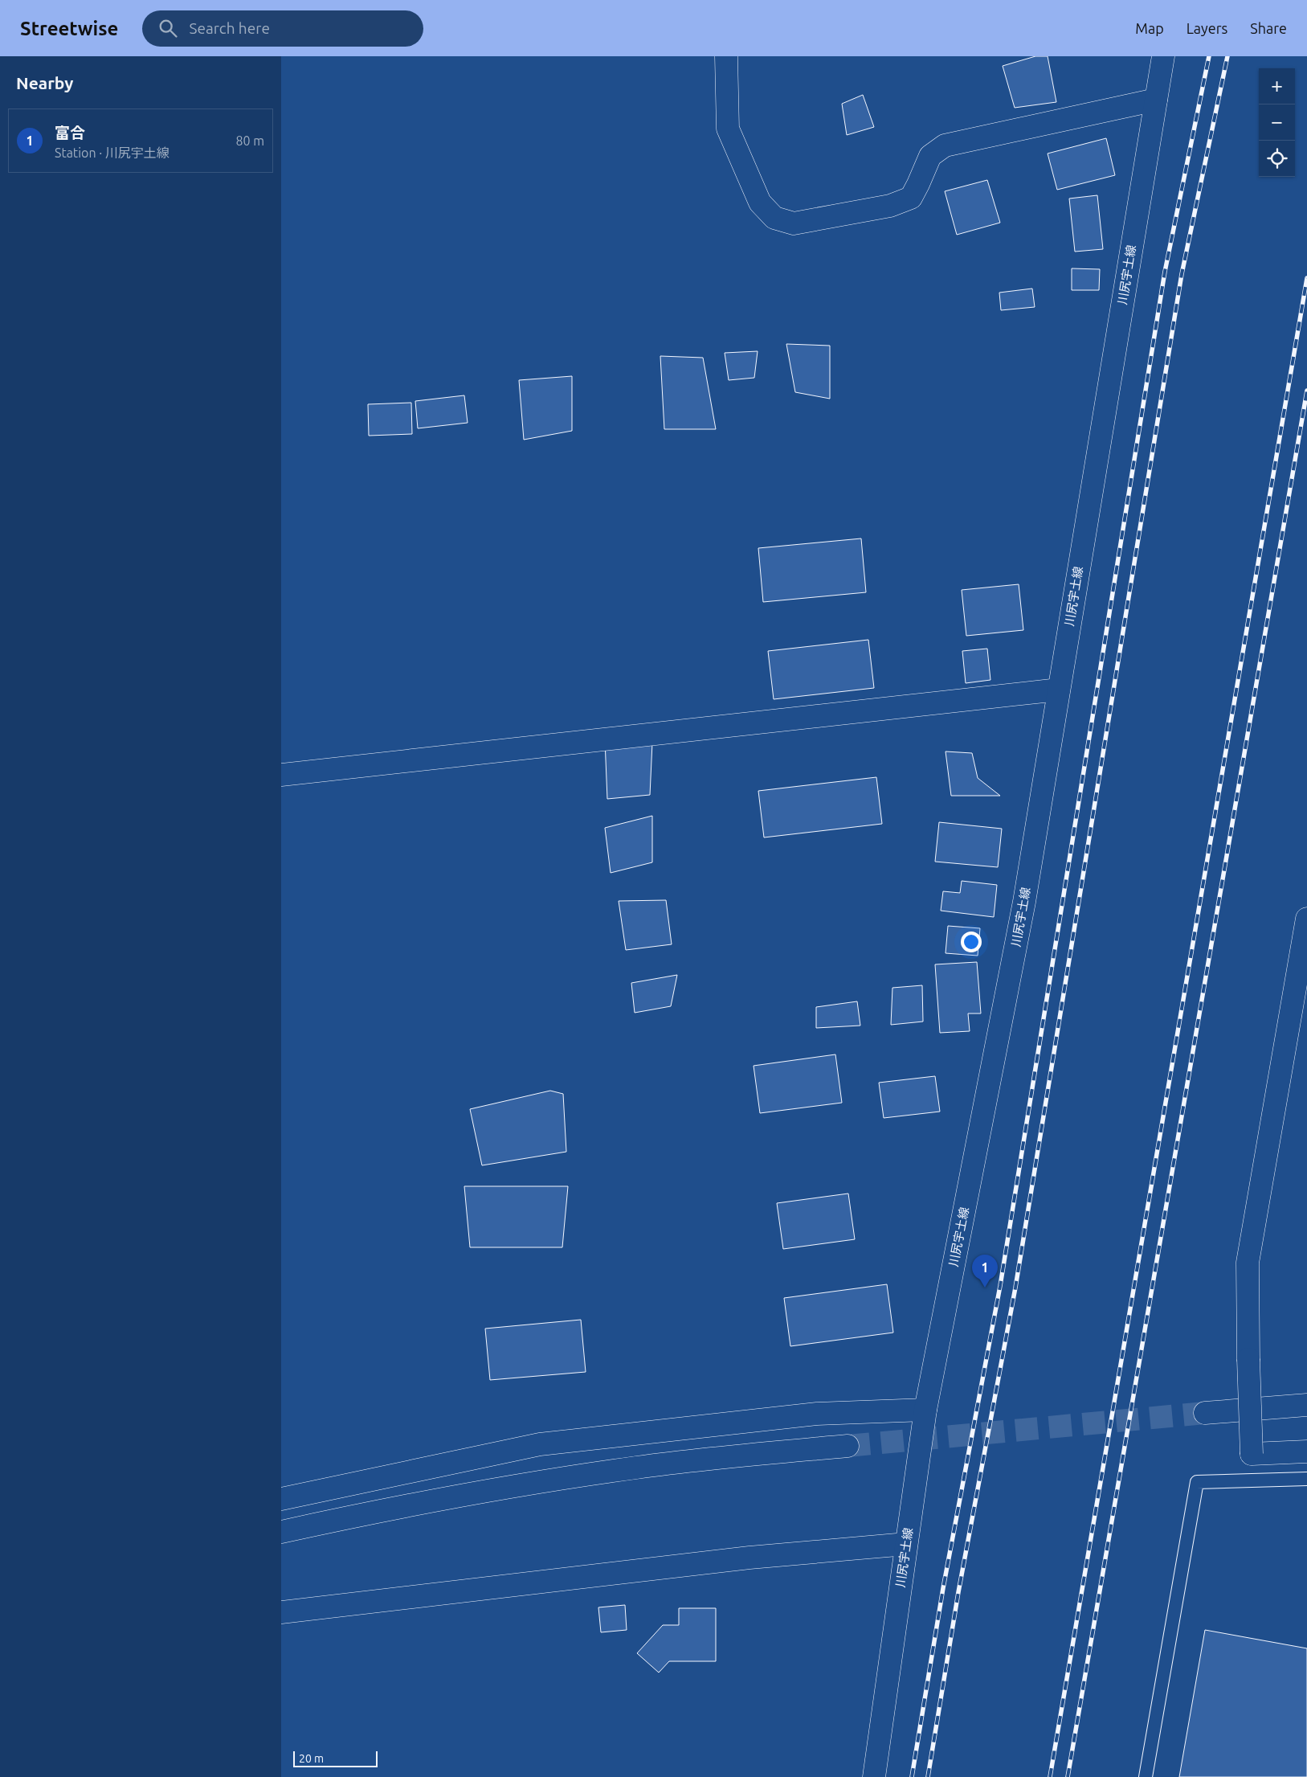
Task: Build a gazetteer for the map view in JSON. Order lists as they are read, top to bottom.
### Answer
{
  "streets": {
    "street": ["川尻宇土線"]
  },
  "scale_bar": "20 m",
  "page": {
    "header": "Streetwise",
    "search": "Search here",
    "nav": ["Map", "Layers", "Share"],
    "heading": "Nearby",
    "map_buttons": ["+", "−"],
    "list": [
      {
        "mark": "1",
        "name": "富合",
        "note": "Station · 川尻宇土線",
        "value": "80 m"
      }
    ],
    "pins": "1",
    "scale": "20 m"
  }
}
